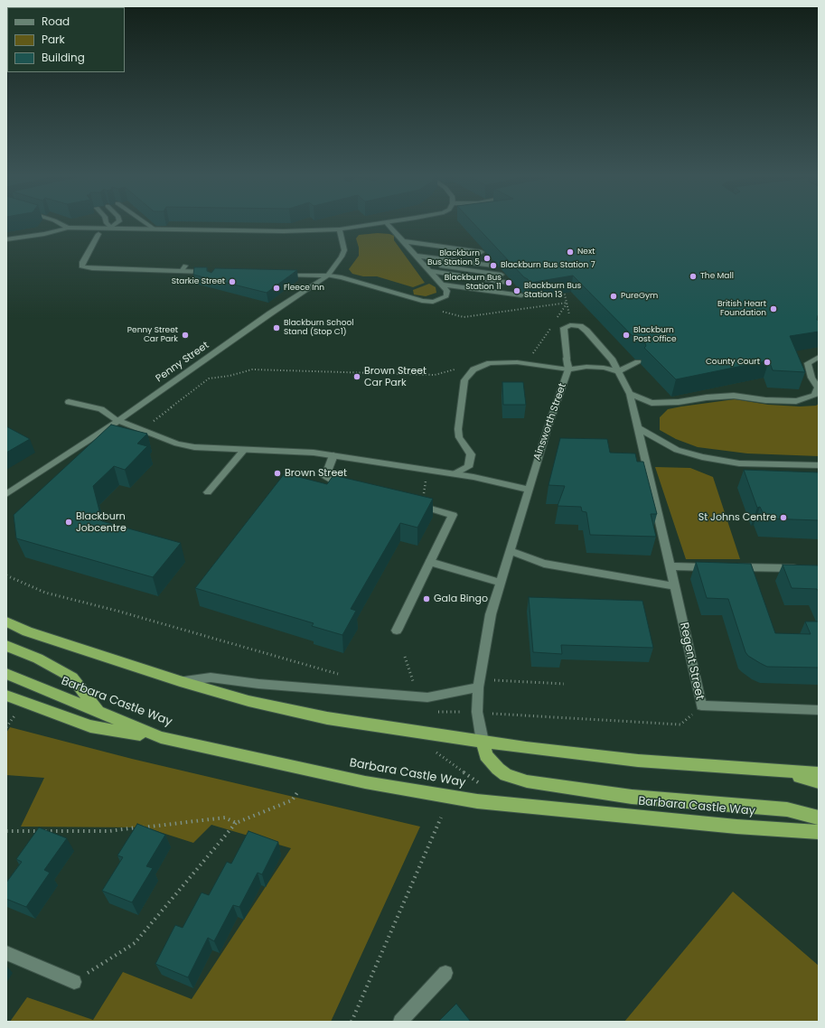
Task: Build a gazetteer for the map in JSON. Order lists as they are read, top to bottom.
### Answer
{
  "streets": {
    "highway": ["Barbara Castle Way"],
    "street": ["Penny Street", "Ainsworth Street", "Regent Street"]
  },
  "places": [
    "Next",
    "Blackburn Bus Station 5",
    "Blackburn Bus Station 7",
    "The Mall",
    "Starkie Street",
    "Blackburn Bus Station 11",
    "Fleece Inn",
    "Blackburn Bus Station 13",
    "PureGym",
    "British Heart Foundation",
    "Blackburn School Stand (Stop C1)",
    "Penny Street Car Park",
    "Blackburn Post Office",
    "County Court",
    "Brown Street Car Park",
    "Brown Street",
    "St Johns Centre",
    "Blackburn Jobcentre",
    "Gala Bingo"
  ],
  "legend": ["Road", "Park", "Building"]
}
